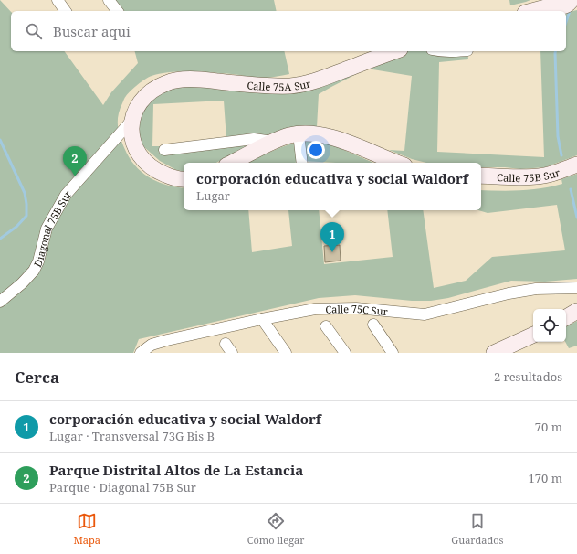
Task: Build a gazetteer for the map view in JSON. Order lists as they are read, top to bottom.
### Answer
{
  "streets": {
    "street": [
      "Calle 75A Sur",
      "Calle 75B Sur",
      "Diagonal 75B Sur",
      "Calle 75C Sur"
    ]
  },
  "crossings": [
    ["Calle 75A Sur", "Diagonal 75B Sur"]
  ],
  "page": {
    "search": "Buscar aquí",
    "pins": ["2", "1"],
    "popup": ["corporación educativa y social Waldorf", "Lugar"],
    "heading": ["Cerca", "2 resultados"],
    "list": [
      {
        "mark": "1",
        "name": "corporación educativa y social Waldorf",
        "note": "Lugar · Transversal 73G Bis B",
        "value": "70 m"
      },
      {
        "mark": "2",
        "name": "Parque Distrital Altos de La Estancia",
        "note": "Parque · Diagonal 75B Sur",
        "value": "170 m"
      }
    ],
    "nav": ["Mapa", "Cómo llegar", "Guardados"]
  }
}
